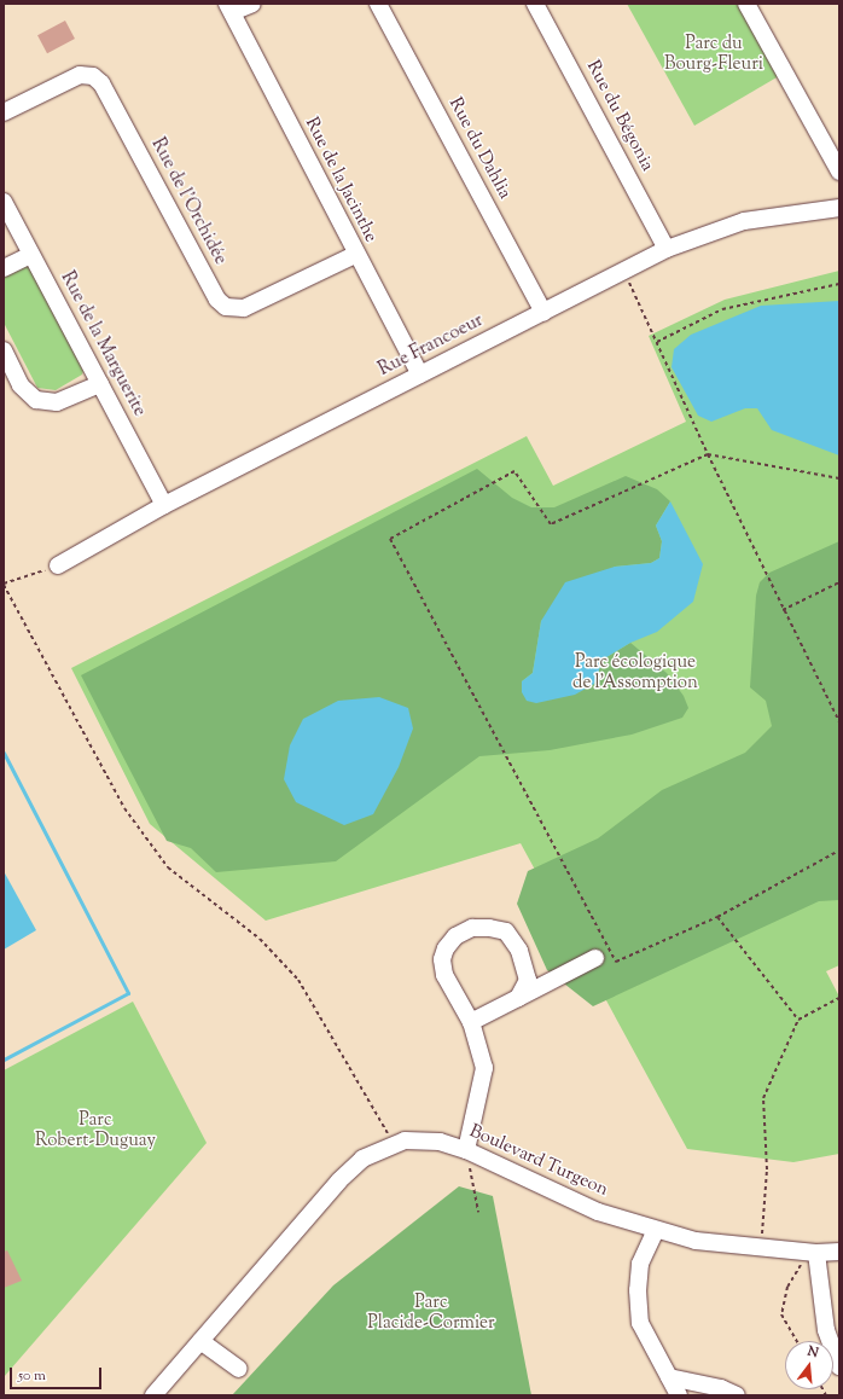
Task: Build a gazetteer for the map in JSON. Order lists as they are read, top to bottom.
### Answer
{
  "streets": {
    "street": [
      "Rue du Bégonia",
      "Rue du Dahlia",
      "Rue de la Jacinthe",
      "Rue de l'Orchidée",
      "Rue de la Marguerite",
      "Rue Francoeur",
      "Boulevard Turgeon"
    ]
  },
  "crossings": [
    ["Rue du Bégonia", "Rue Francoeur"],
    ["Rue du Dahlia", "Rue Francoeur"],
    ["Rue de la Jacinthe", "Rue de l'Orchidée"],
    ["Rue de la Jacinthe", "Rue Francoeur"],
    ["Rue de la Marguerite", "Rue Francoeur"]
  ],
  "parks": [
    "Parc du Bourg-Fleuri",
    "Parc écologique de l'Assomption",
    "Parc Robert-Duguay",
    "Parc Placide-Cormier"
  ],
  "scale_bar": "50 m",
  "north": "top"
}
